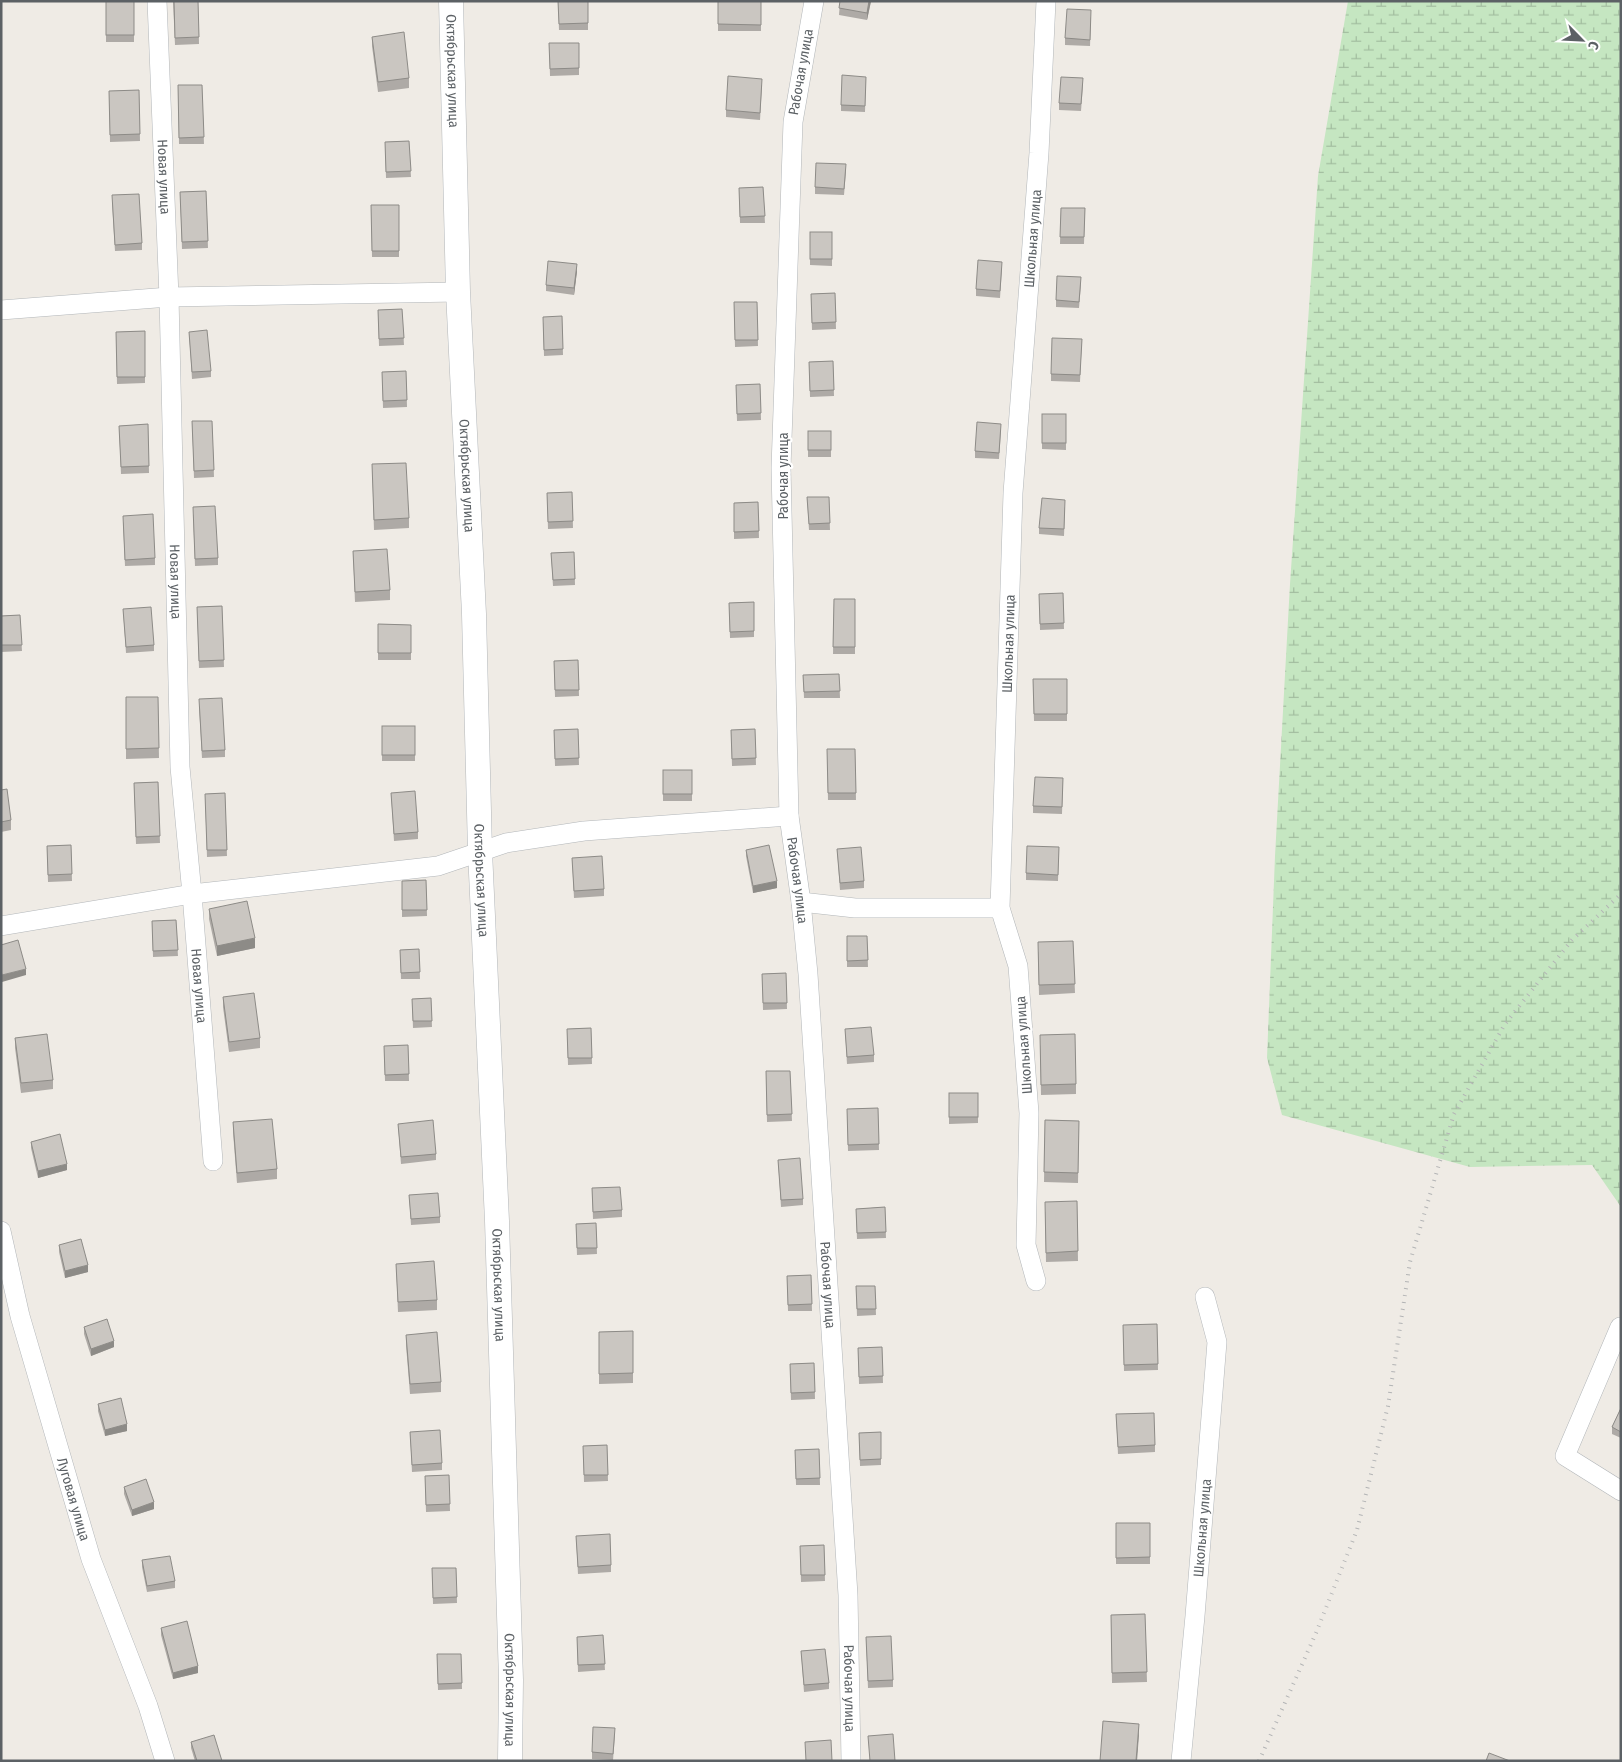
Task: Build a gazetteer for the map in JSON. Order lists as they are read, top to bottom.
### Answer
{
  "streets": {
    "street": [
      "Октябрьская улица",
      "Рабочая улица",
      "Новая улица",
      "Школьная улица",
      "Луговая улица"
    ]
  },
  "north": "bottom right"
}
